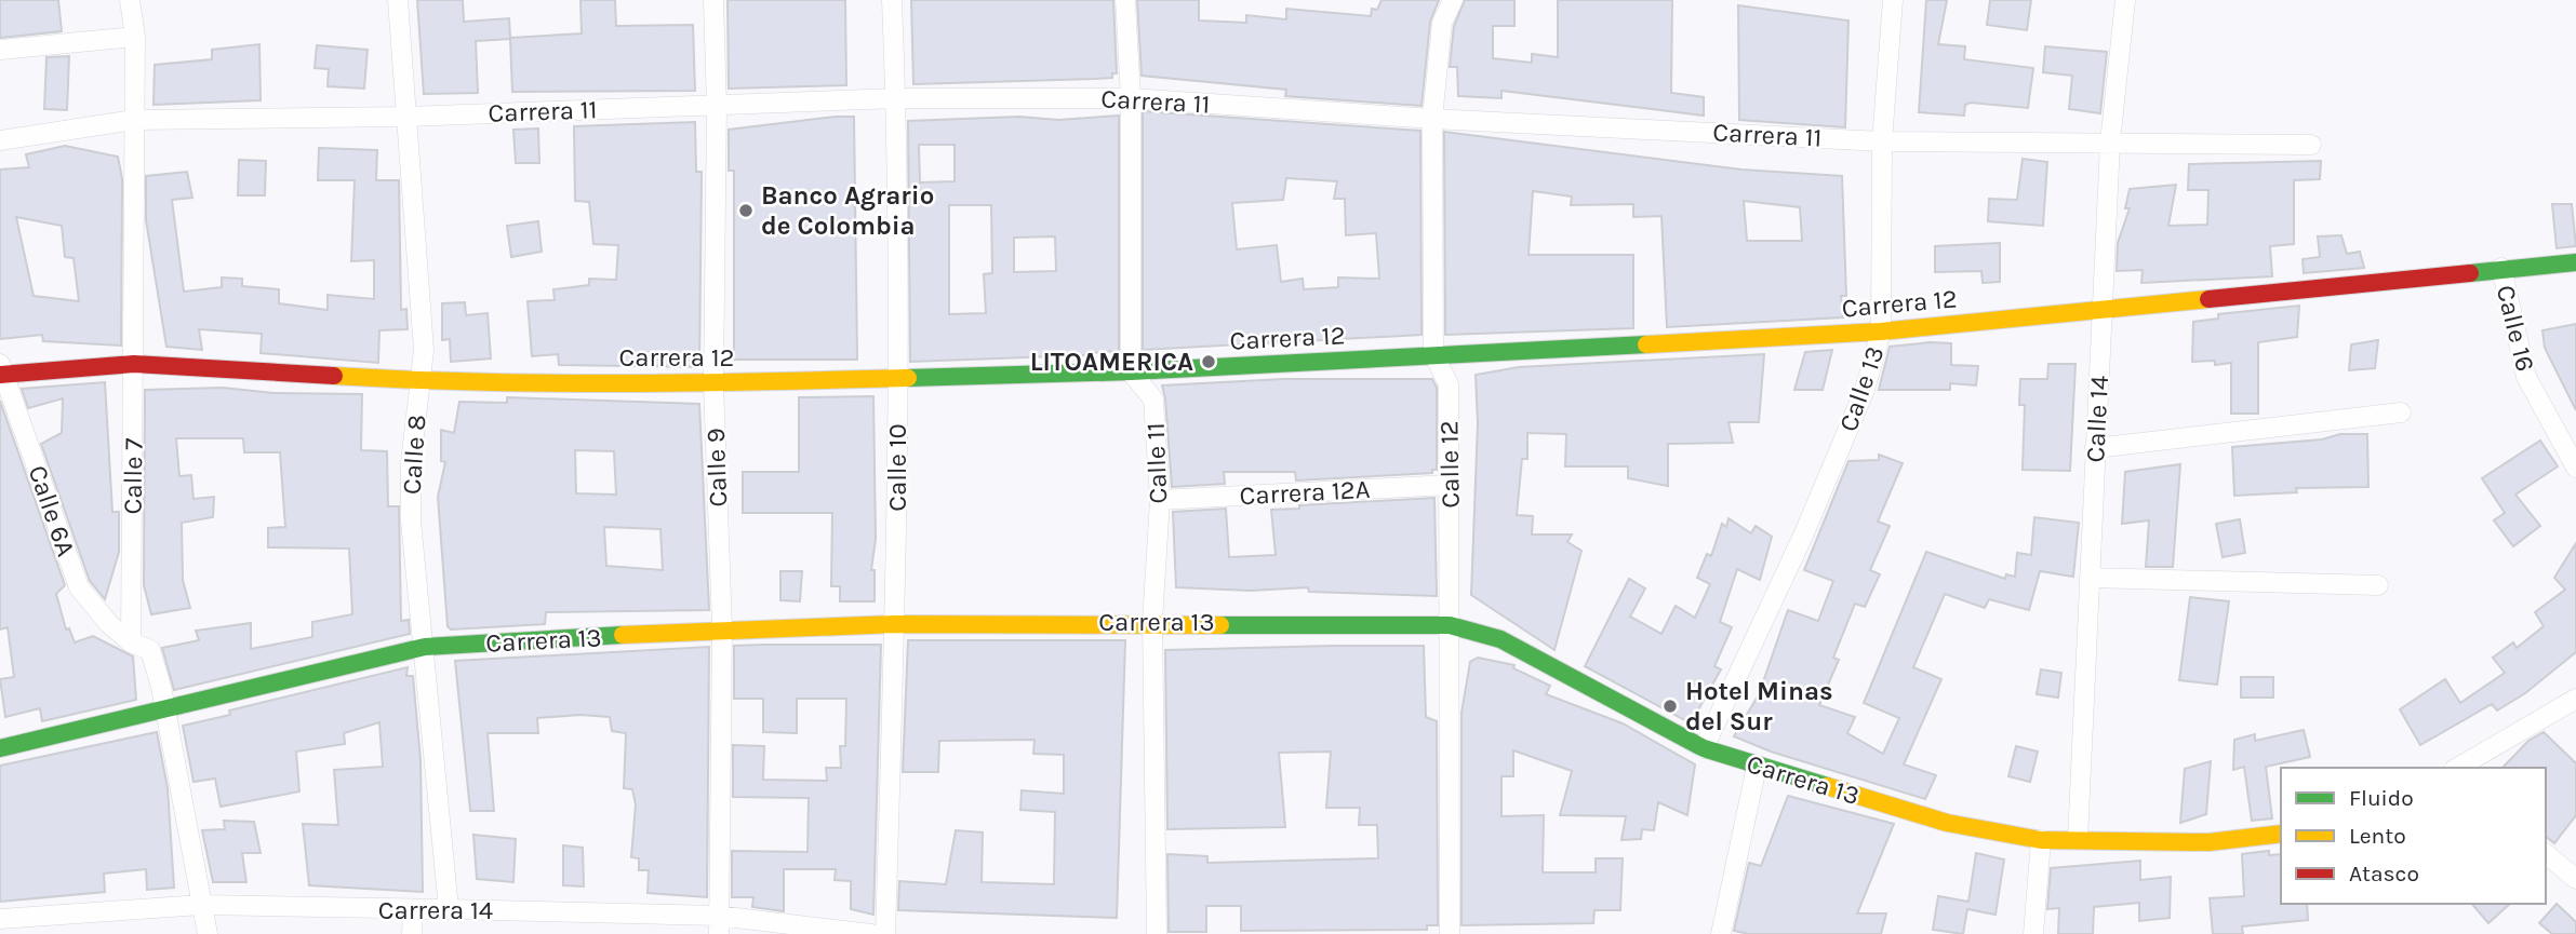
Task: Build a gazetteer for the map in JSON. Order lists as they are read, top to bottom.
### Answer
{
  "streets": {
    "street": [
      "Carrera 11",
      "Carrera 12",
      "Calle 16",
      "Calle 13",
      "Calle 14",
      "Calle 8",
      "Calle 11",
      "Calle 12",
      "Calle 9",
      "Calle 10",
      "Calle 7",
      "Carrera 12A",
      "Calle 6A",
      "Carrera 13",
      "Carrera 14"
    ]
  },
  "crossings": [
    ["Carrera 11", "Calle 13"],
    ["Carrera 11", "Calle 14"],
    ["Carrera 11", "Calle 8"],
    ["Carrera 11", "Calle 12"],
    ["Carrera 11", "Calle 9"],
    ["Carrera 11", "Calle 10"],
    ["Carrera 11", "Calle 7"],
    ["Carrera 12", "Calle 16"],
    ["Carrera 12", "Calle 13"],
    ["Carrera 12", "Calle 14"],
    ["Carrera 12", "Calle 8"],
    ["Carrera 12", "Calle 11"],
    ["Carrera 12", "Calle 12"],
    ["Carrera 12", "Calle 9"],
    ["Carrera 12", "Calle 10"],
    ["Carrera 12", "Calle 7"],
    ["Carrera 12", "Calle 6A"],
    ["Calle 13", "Carrera 13"],
    ["Calle 14", "Carrera 13"],
    ["Calle 8", "Carrera 13"],
    ["Calle 8", "Carrera 14"],
    ["Calle 11", "Carrera 12A"],
    ["Calle 11", "Carrera 13"],
    ["Calle 12", "Carrera 12A"],
    ["Calle 12", "Carrera 13"],
    ["Calle 9", "Carrera 13"],
    ["Calle 9", "Carrera 14"],
    ["Calle 10", "Carrera 13"],
    ["Calle 7", "Calle 6A"]
  ],
  "places": ["Banco Agrario de Colombia", "LITOAMERICA", "Hotel Minas del Sur"],
  "legend": ["Fluido", "Lento", "Atasco"]
}
